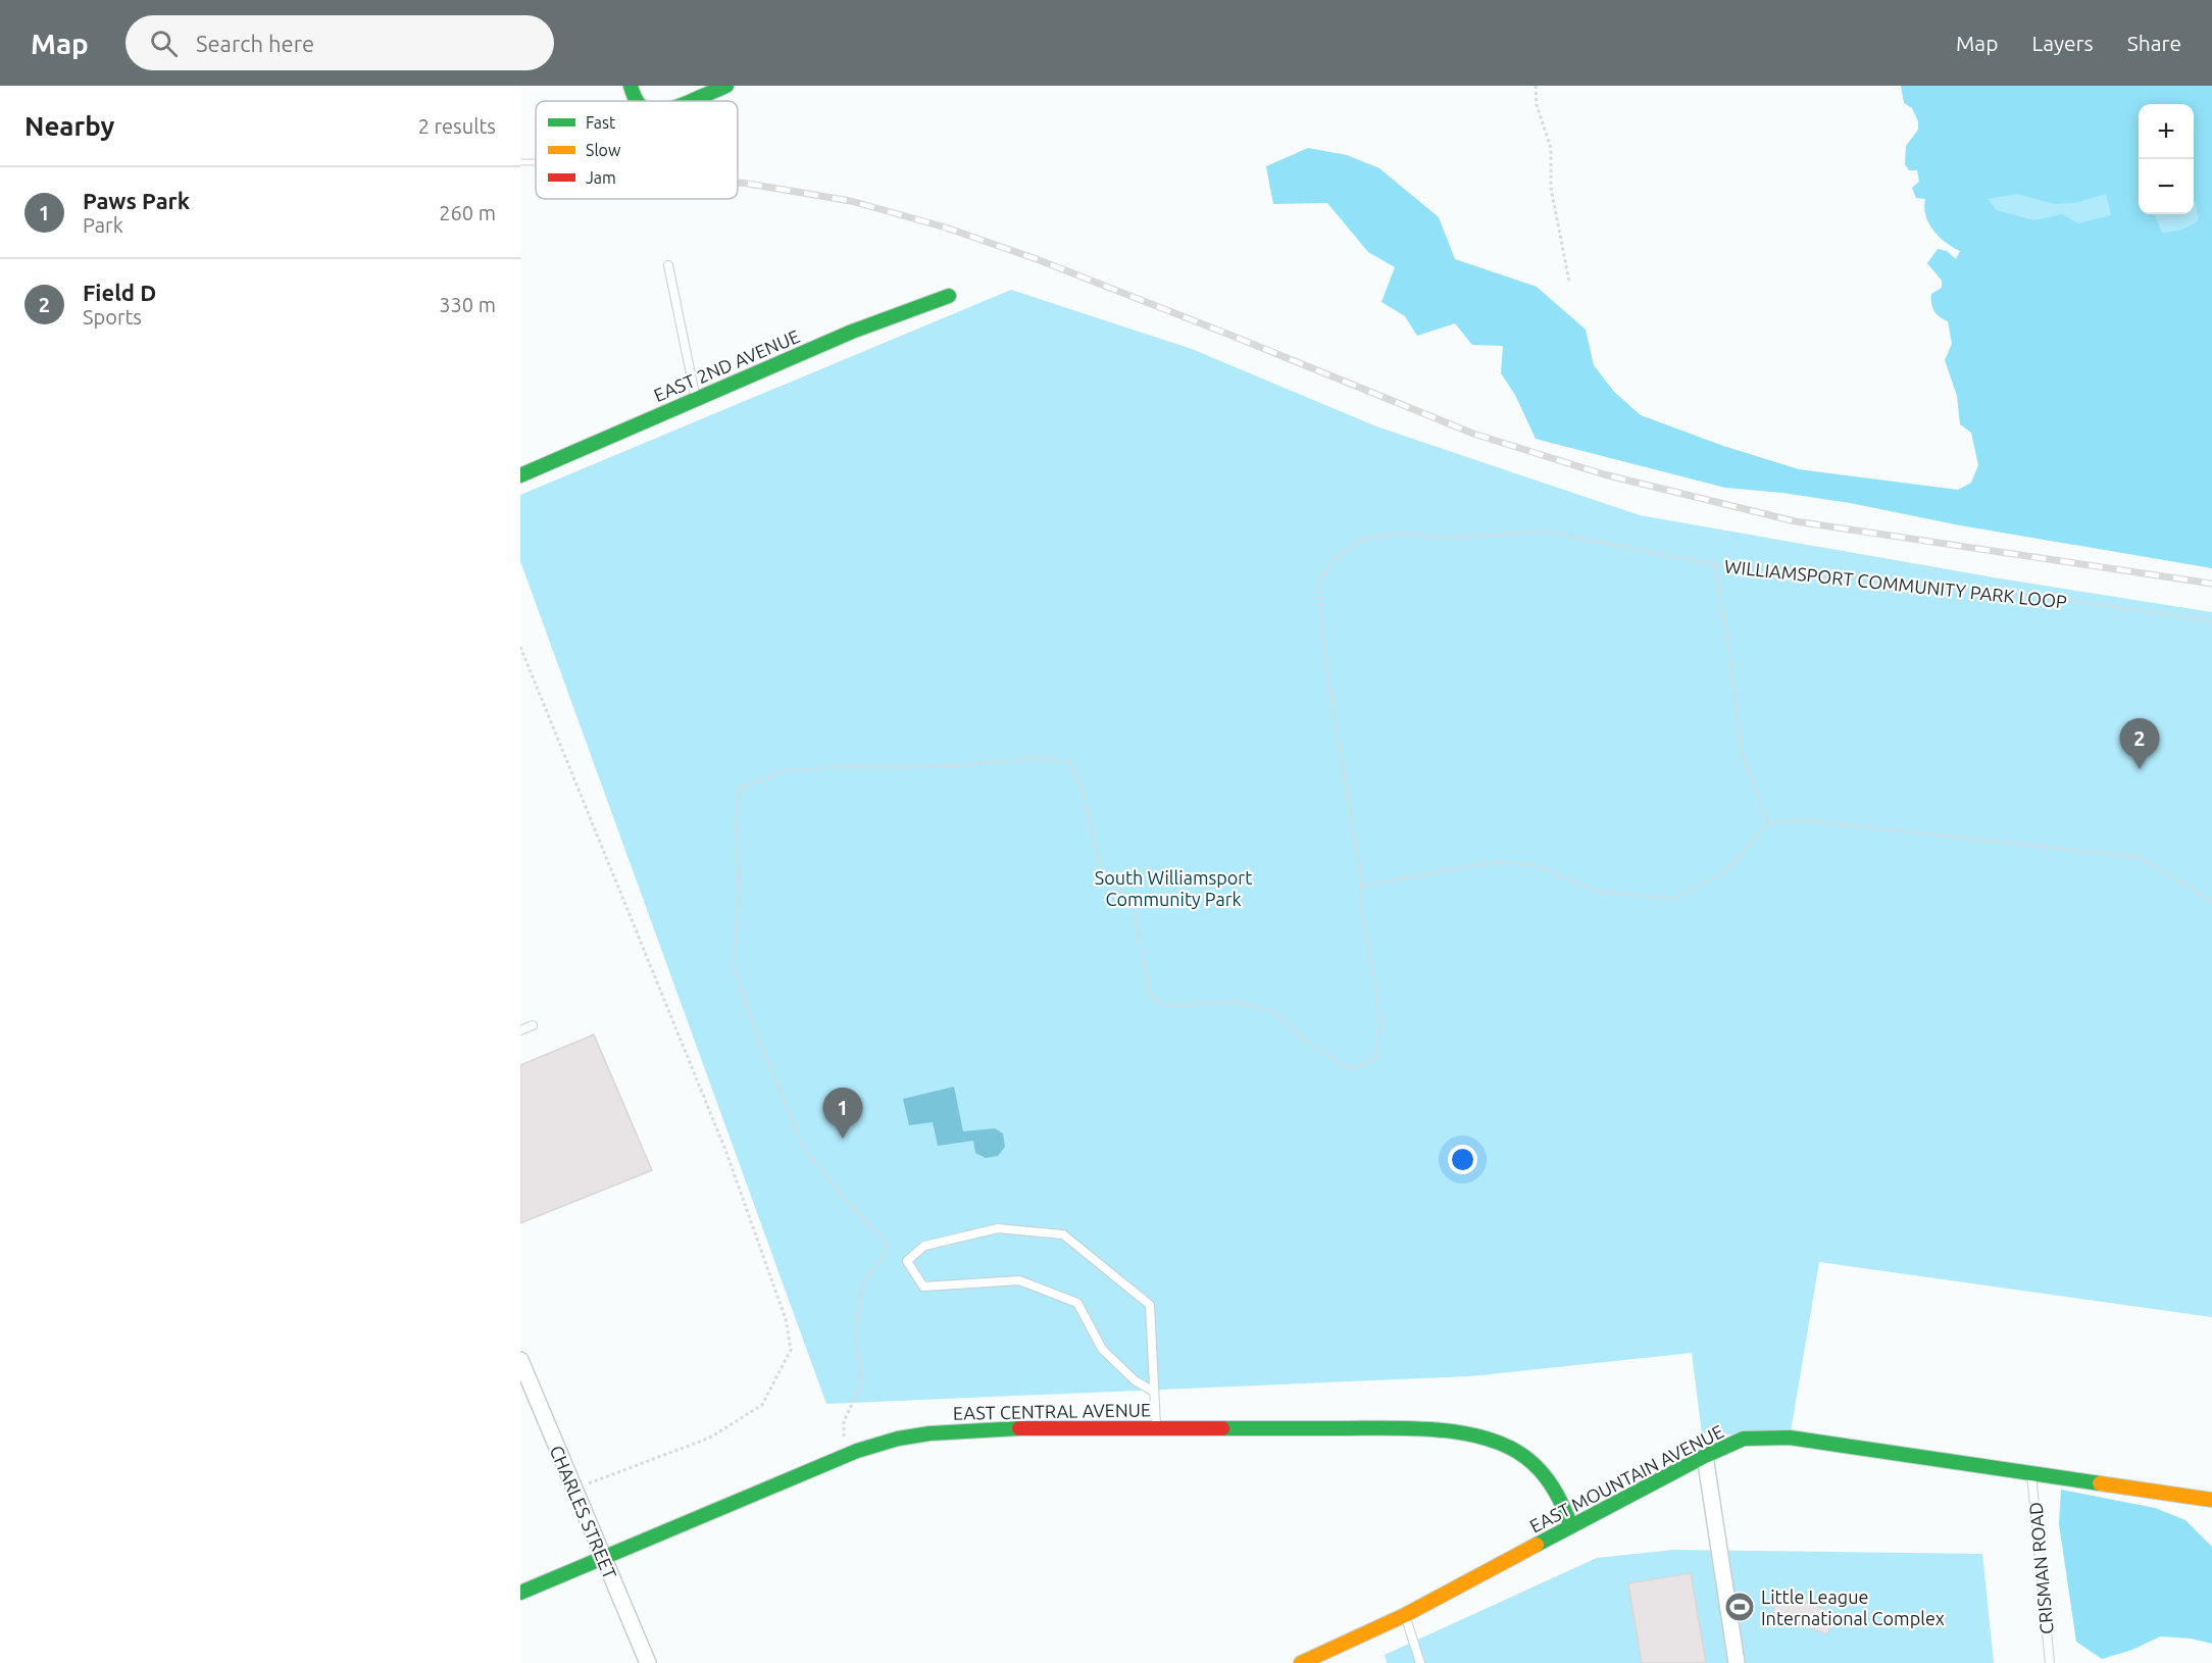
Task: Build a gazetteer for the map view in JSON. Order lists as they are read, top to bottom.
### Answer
{
  "streets": {
    "street": [
      "EAST 2ND AVENUE",
      "EAST CENTRAL AVENUE",
      "EAST MOUNTAIN AVENUE",
      "CHARLES STREET"
    ],
    "lane": ["CRISMAN ROAD"],
    "path": ["WILLIAMSPORT COMMUNITY PARK LOOP"]
  },
  "crossings": [
    ["WILLIAMSPORT COMMUNITY PARK LOOP", "EAST CENTRAL AVENUE"],
    ["EAST CENTRAL AVENUE", "EAST MOUNTAIN AVENUE"],
    ["EAST CENTRAL AVENUE", "CHARLES STREET"],
    ["EAST MOUNTAIN AVENUE", "CRISMAN ROAD"]
  ],
  "parks": ["South Williamsport Community Park"],
  "places": {
    "sports": ["Little League International Complex"]
  },
  "legend": ["Fast", "Slow", "Jam"],
  "page": {
    "header": "Map",
    "search": "Search here",
    "nav": ["Map", "Layers", "Share"],
    "heading": ["Nearby", "2 results"],
    "map_buttons": ["+", "−"],
    "list": [
      {
        "mark": "1",
        "name": "Paws Park",
        "note": "Park",
        "value": "260 m"
      },
      {
        "mark": "2",
        "name": "Field D",
        "note": "Sports",
        "value": "330 m"
      }
    ],
    "pins": ["2", "1"]
  }
}
